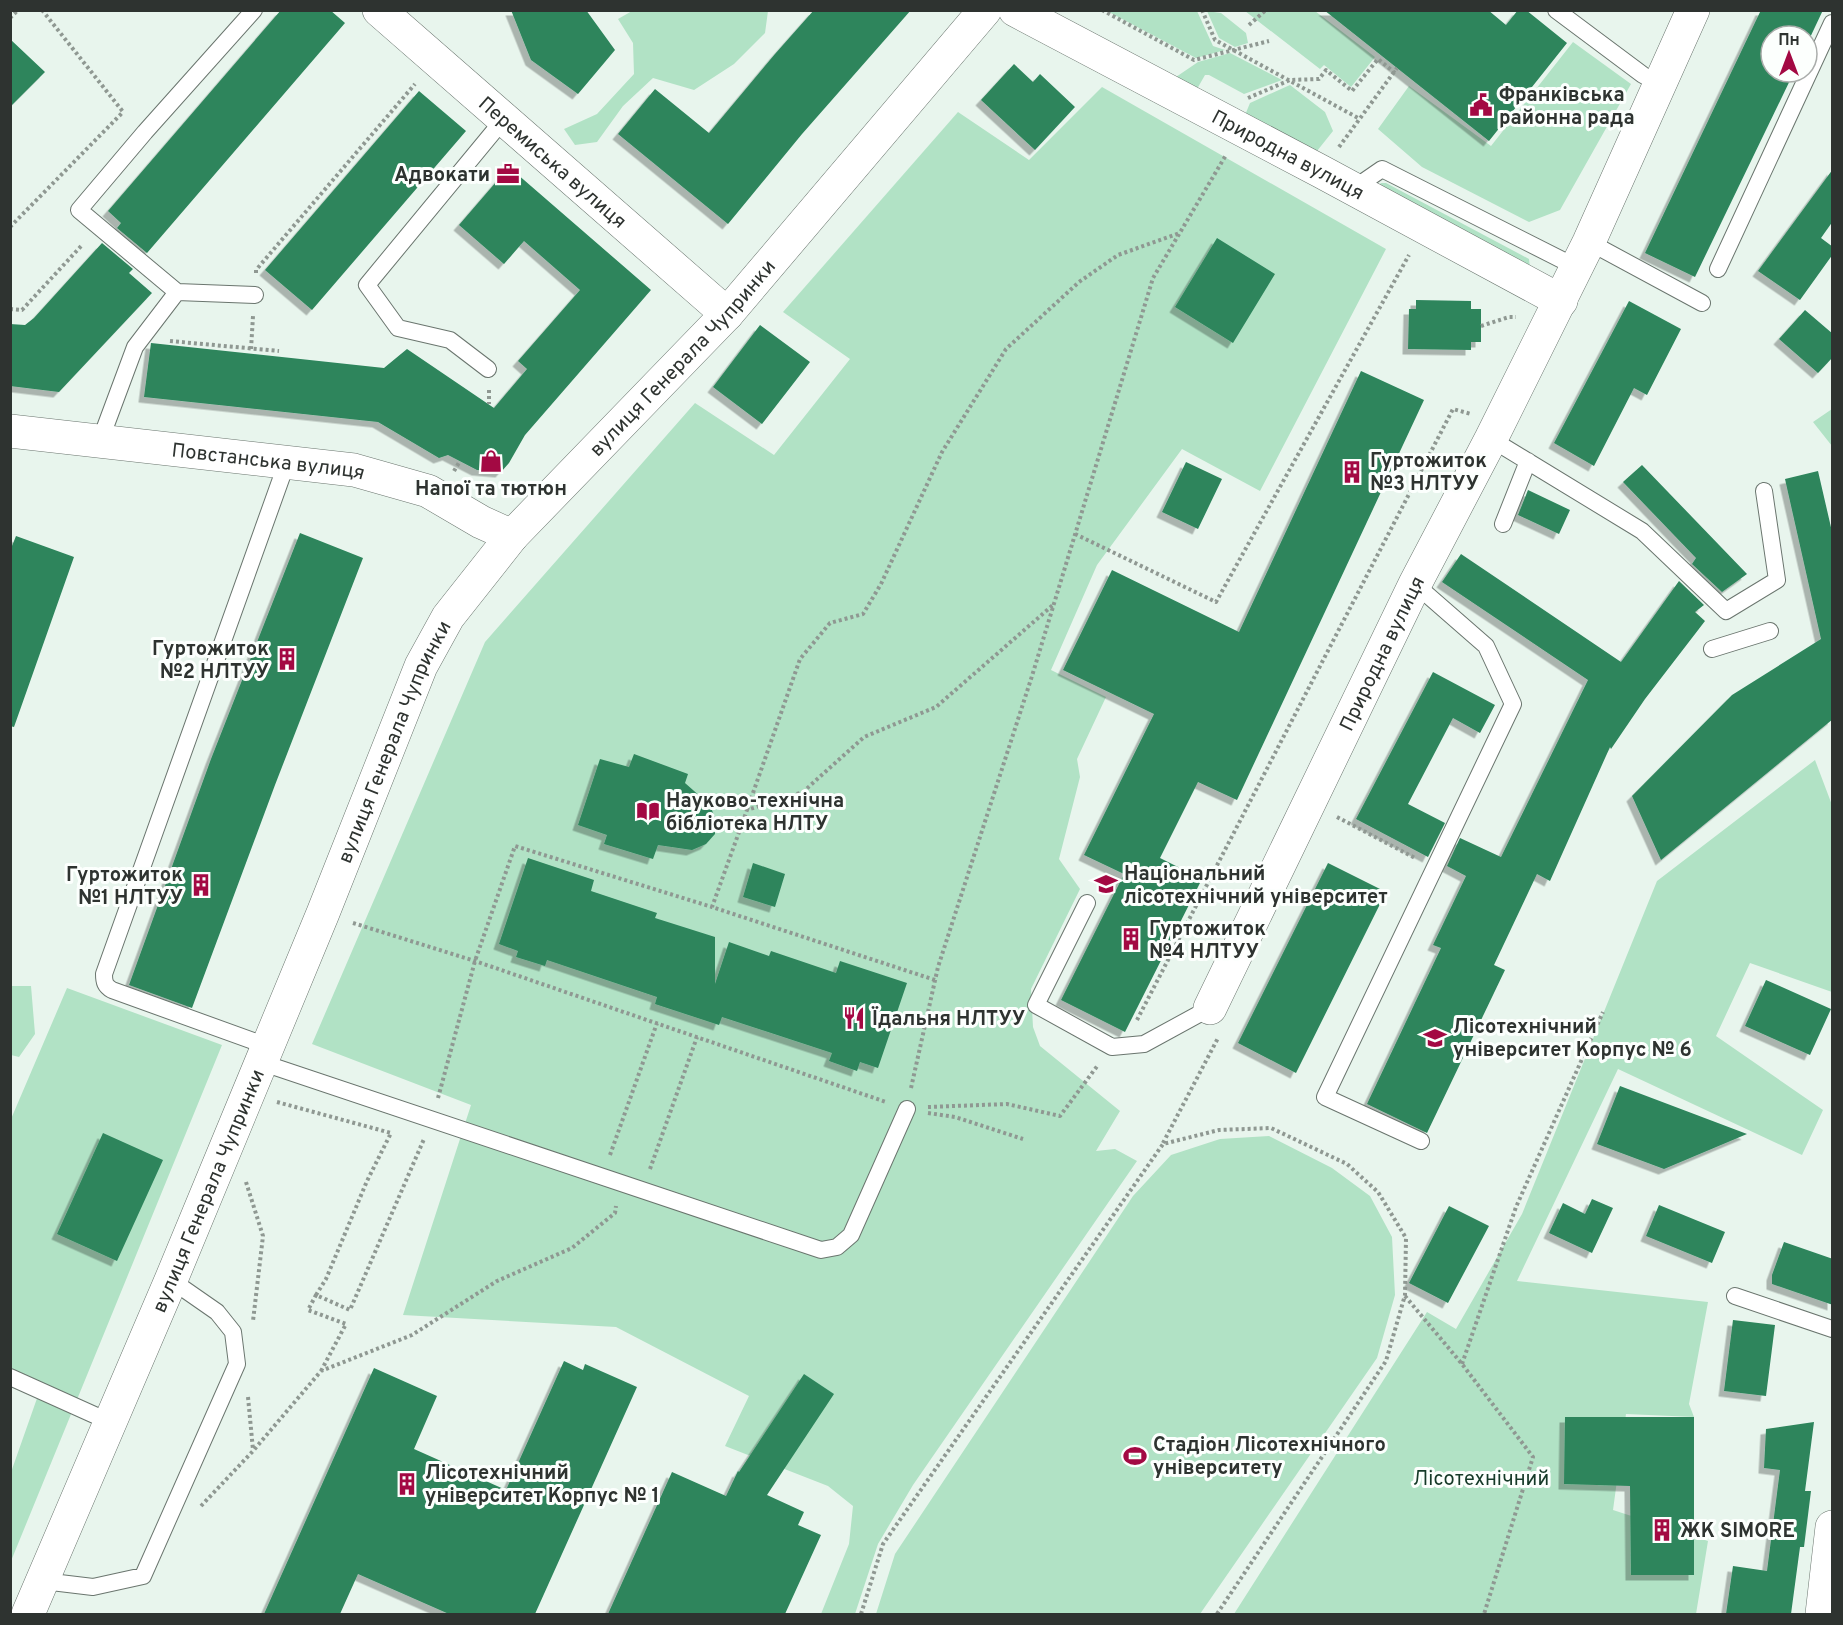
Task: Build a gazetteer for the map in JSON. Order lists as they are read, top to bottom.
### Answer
{
  "streets": {
    "street": [
      "Природна вулиця",
      "Перемиська вулиця",
      "вулиця Генерала Чупринки",
      "Повстанська вулиця"
    ]
  },
  "crossings": [
    ["Перемиська вулиця", "вулиця Генерала Чупринки"],
    ["вулиця Генерала Чупринки", "Повстанська вулиця"]
  ],
  "parks": ["Лісотехнічний"],
  "places": {
    "public building": ["Франківська районна рада"],
    "office": ["Адвокати"],
    "shop": ["Напої та тютюн"],
    "building": [
      "Гуртожиток №3 НЛТУУ",
      "Гуртожиток №2 НЛТУУ",
      "Гуртожиток №1 НЛТУУ",
      "Гуртожиток №4 НЛТУУ",
      "Лісотехнічний університет Корпус № 1",
      "ЖК SIMORE"
    ],
    "library": ["Науково-технічна бібліотека НЛТУ"],
    "school or university": ["Національний лісотехнічний університет", "Лісотехнічний університет Корпус № 6"],
    "restaurant": ["Їдальня НЛТУУ"],
    "sports": ["Стадіон Лісотехнічного університету"]
  },
  "north": "top"
}
